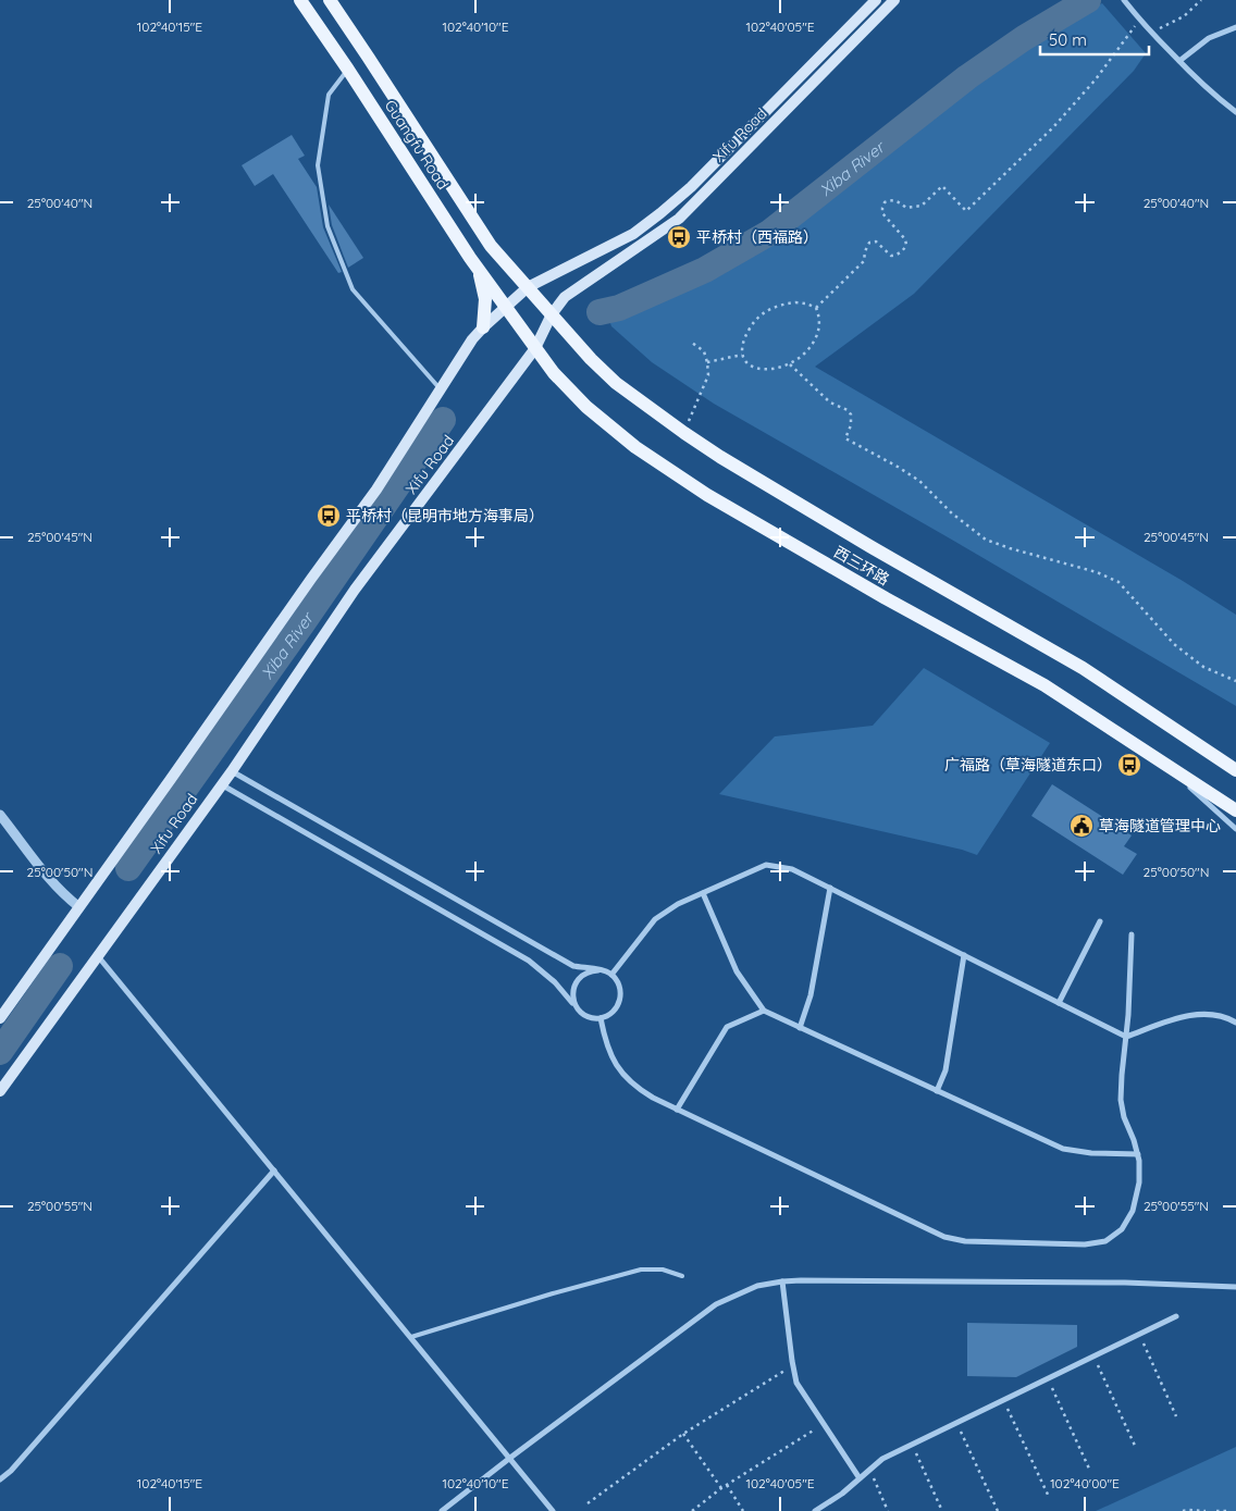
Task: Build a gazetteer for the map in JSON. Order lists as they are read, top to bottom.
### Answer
{
  "streets": {
    "main road": ["Xifu Road", "Guangfu Road", "西三环路"]
  },
  "crossings": [
    ["Xifu Road", "Guangfu Road"],
    ["Xifu Road", "西三环路"],
    ["Guangfu Road", "西三环路"]
  ],
  "water": ["Xiba River"],
  "places": {
    "bus stop": ["平桥村（西福路）", "平桥村（昆明市地方海事局）", "广福路（草海隧道东口）"],
    "public building": ["草海隧道管理中心"]
  },
  "scale_bar": "50 m",
  "coordinates": [
    "102°40'15\"E",
    "102°40'10\"E",
    "102°40'05\"E",
    "25°00'40\"N",
    "25°00'45\"N",
    "25°00'50\"N",
    "25°00'55\"N",
    "102°40'00\"E"
  ]
}
